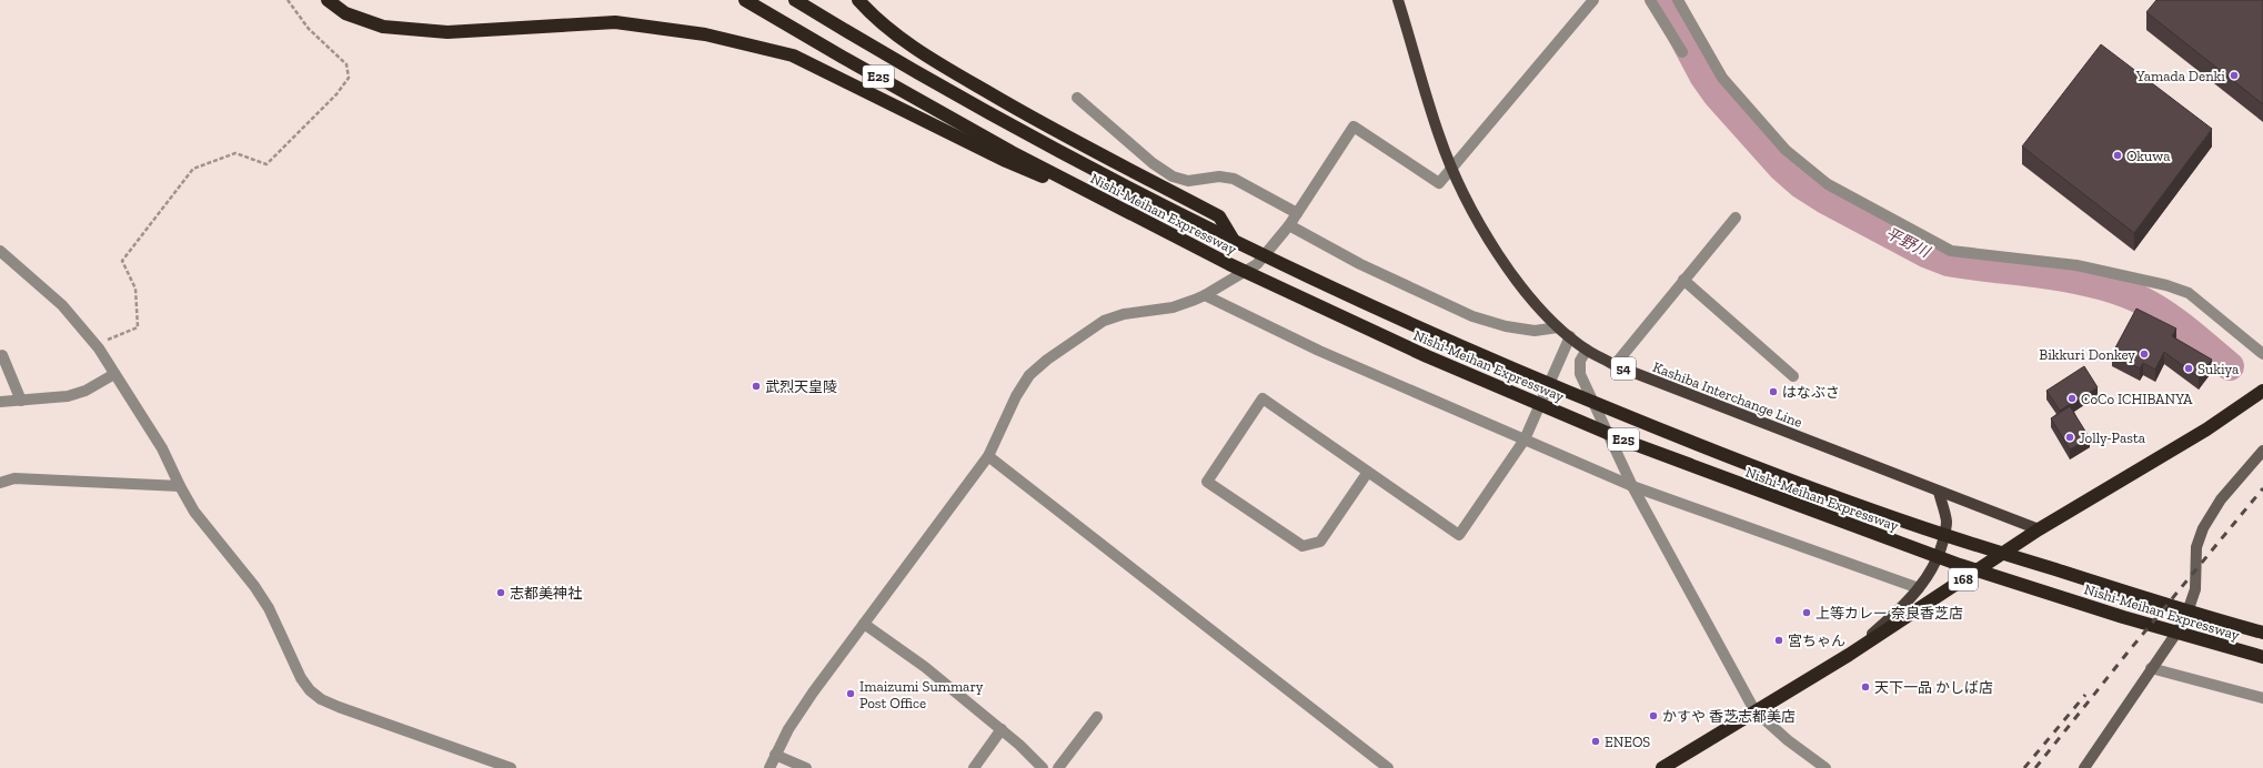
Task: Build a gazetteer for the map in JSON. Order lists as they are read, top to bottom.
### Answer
{
  "streets": {
    "highway": ["E25", "Nishi-Meihan Expressway", "168"],
    "main road": ["54", "Kashiba Interchange Line"]
  },
  "crossings": [
    ["E25", "Nishi-Meihan Expressway"],
    ["Kashiba Interchange Line", "168"]
  ],
  "water": ["平野川"],
  "places": [
    "Yamada Denki",
    "Okuwa",
    "Bikkuri Donkey",
    "Sukiya",
    "武烈天皇陵",
    "はなぶさ",
    "CoCo ICHIBANYA",
    "Jolly-Pasta",
    "志都美神社",
    "上等カレー 奈良香芝店",
    "宮ちゃん",
    "天下一品 かしば店",
    "Imaizumi Summary Post Office",
    "かすや 香芝志都美店",
    "ENEOS"
  ]
}
